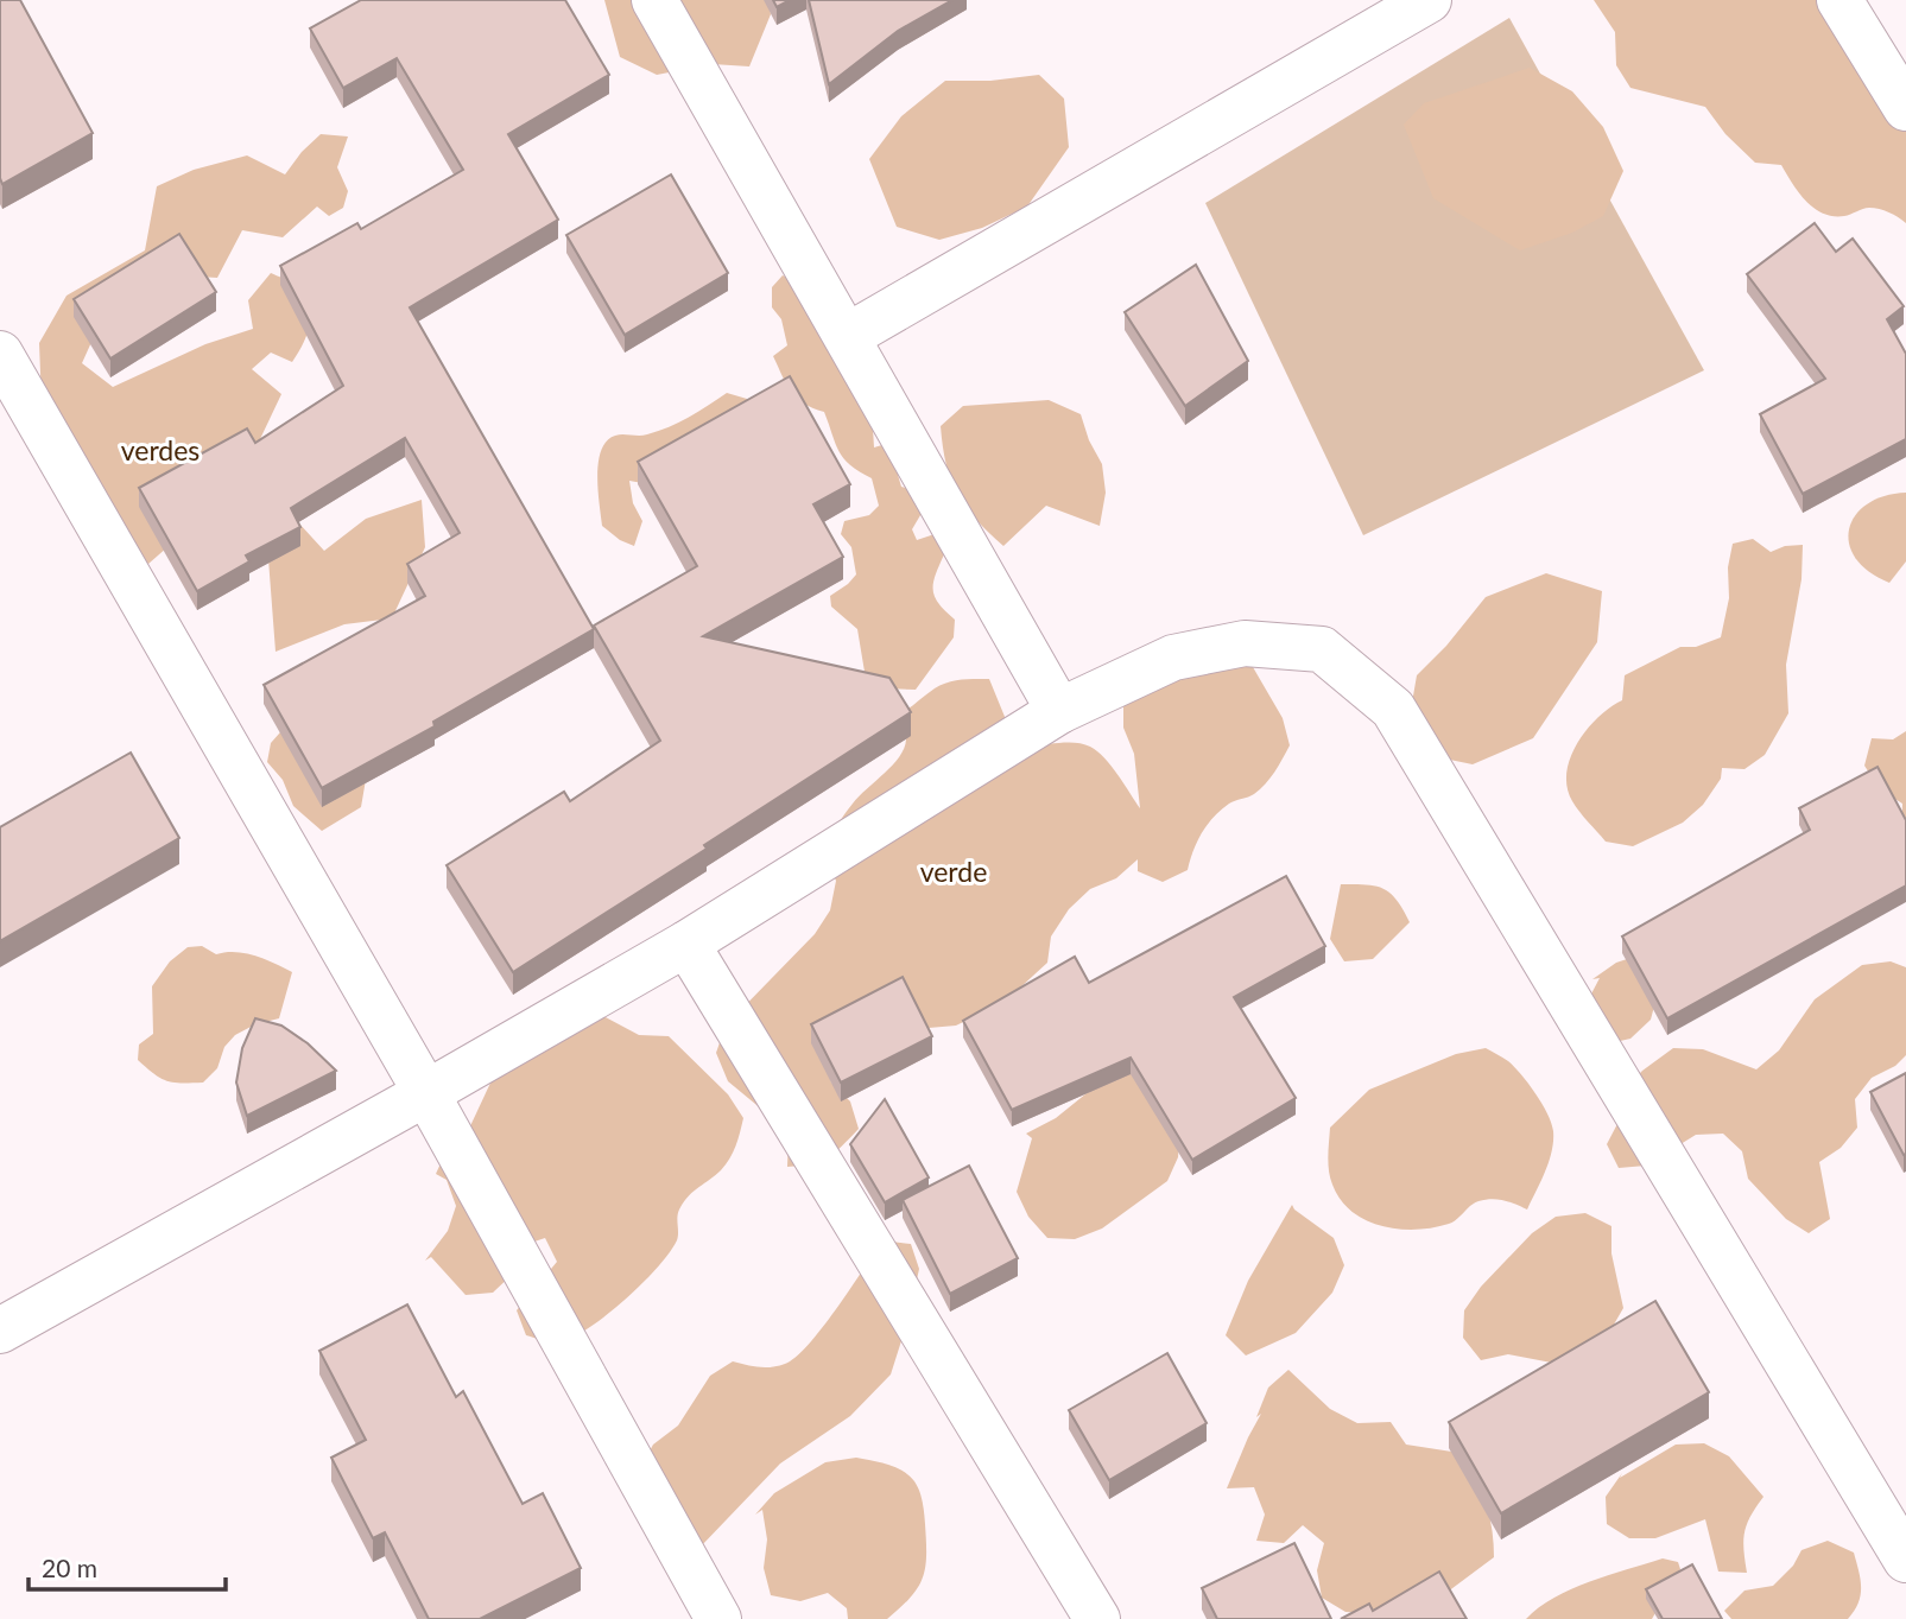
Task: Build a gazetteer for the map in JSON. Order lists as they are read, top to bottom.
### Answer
{
  "parks": ["verdes", "verde"],
  "scale_bar": "20 m"
}
